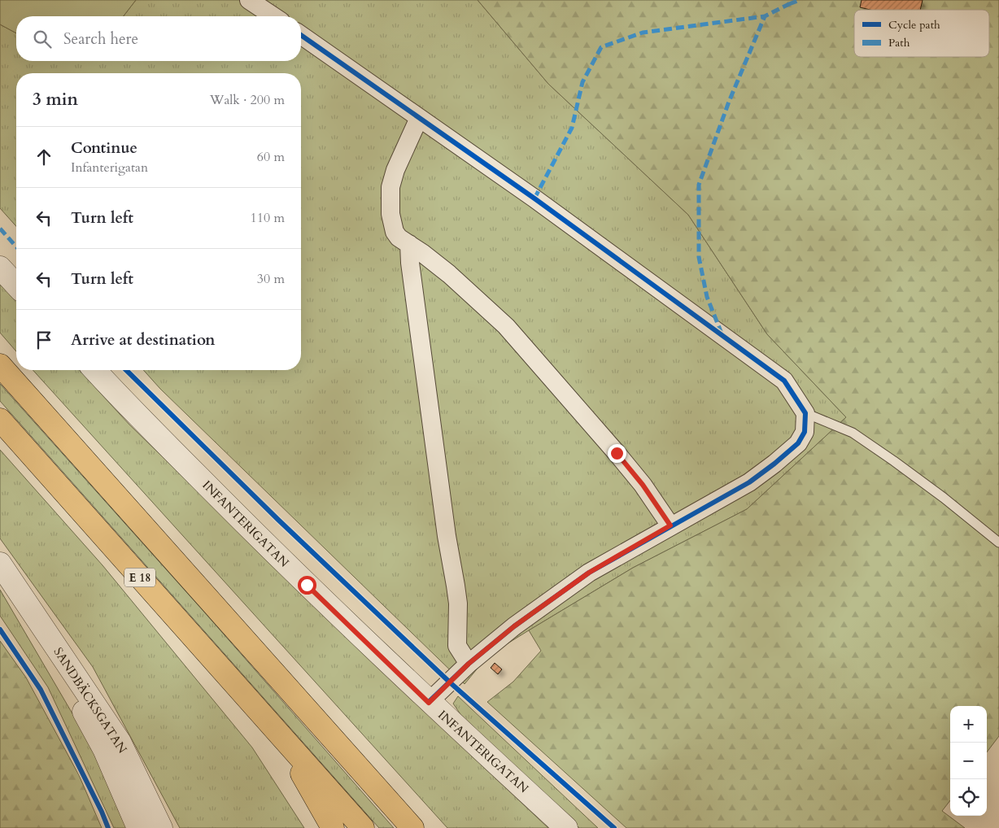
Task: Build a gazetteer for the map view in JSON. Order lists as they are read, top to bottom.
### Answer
{
  "streets": {
    "highway": ["E 18"],
    "street": ["INFANTERIGATAN", "SANDBÄCKSGATAN"]
  },
  "legend": ["Cycle path", "Path"],
  "page": {
    "search": "Search here",
    "heading": ["3 min", "Walk · 200 m"],
    "list": [
      ["Continue", "Infanterigatan", "60 m"],
      ["Turn left", "110 m"],
      ["Turn left", "30 m"],
      "Arrive at destination"
    ],
    "map_buttons": ["+", "−"]
  }
}
